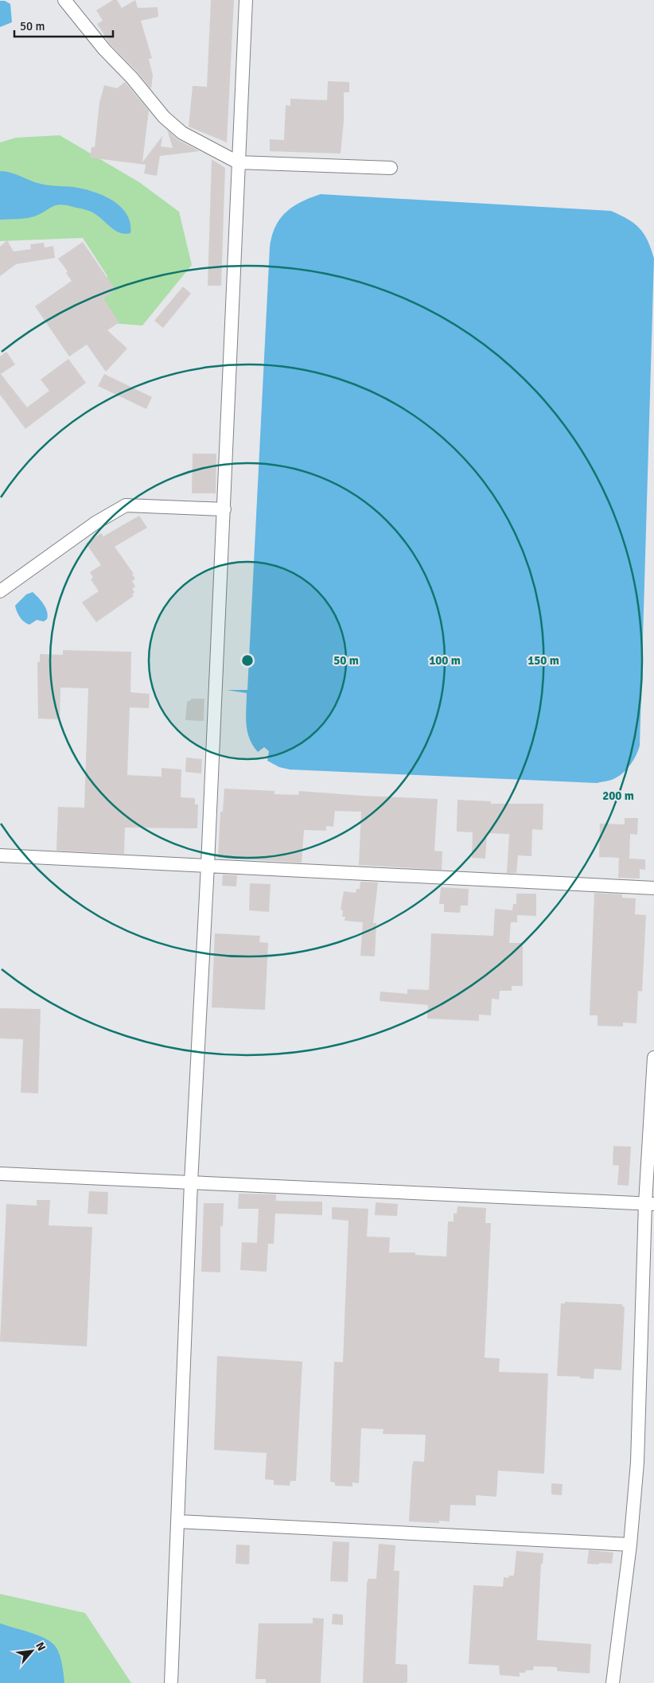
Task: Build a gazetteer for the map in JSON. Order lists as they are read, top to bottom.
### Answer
{
  "scale_bar": "50 m",
  "north": "top right",
  "rings": [
    "50 m",
    "100 m",
    "150 m",
    "200 m"
  ]
}
